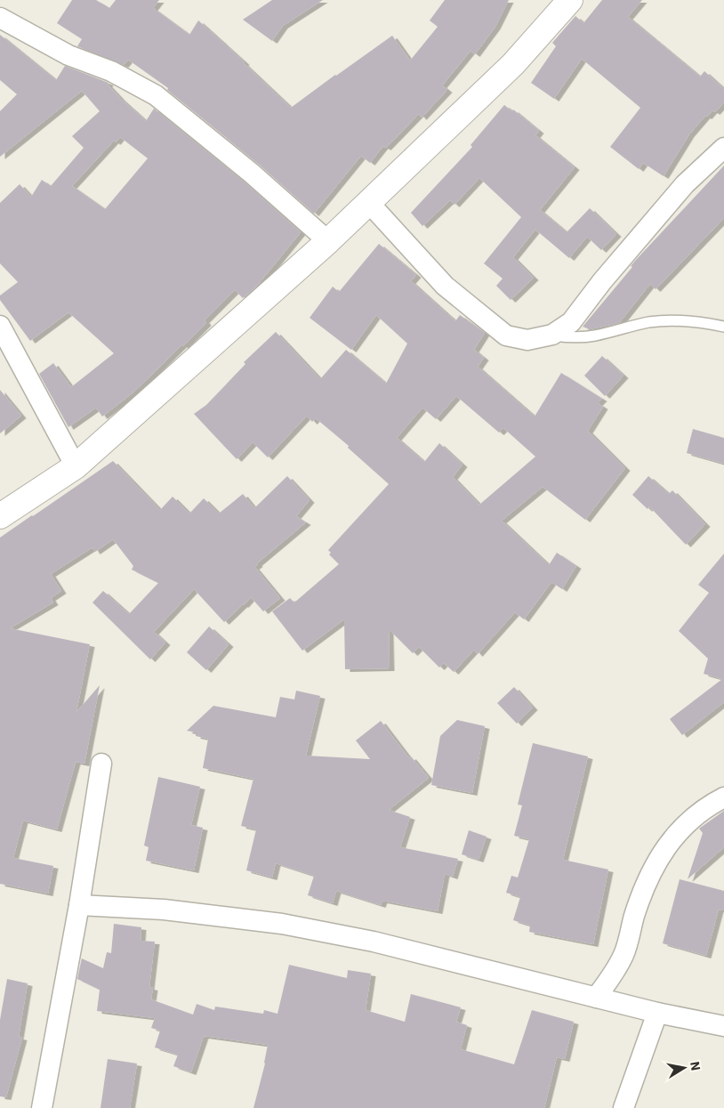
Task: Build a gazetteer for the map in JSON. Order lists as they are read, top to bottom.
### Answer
{
  "north": "right"
}
